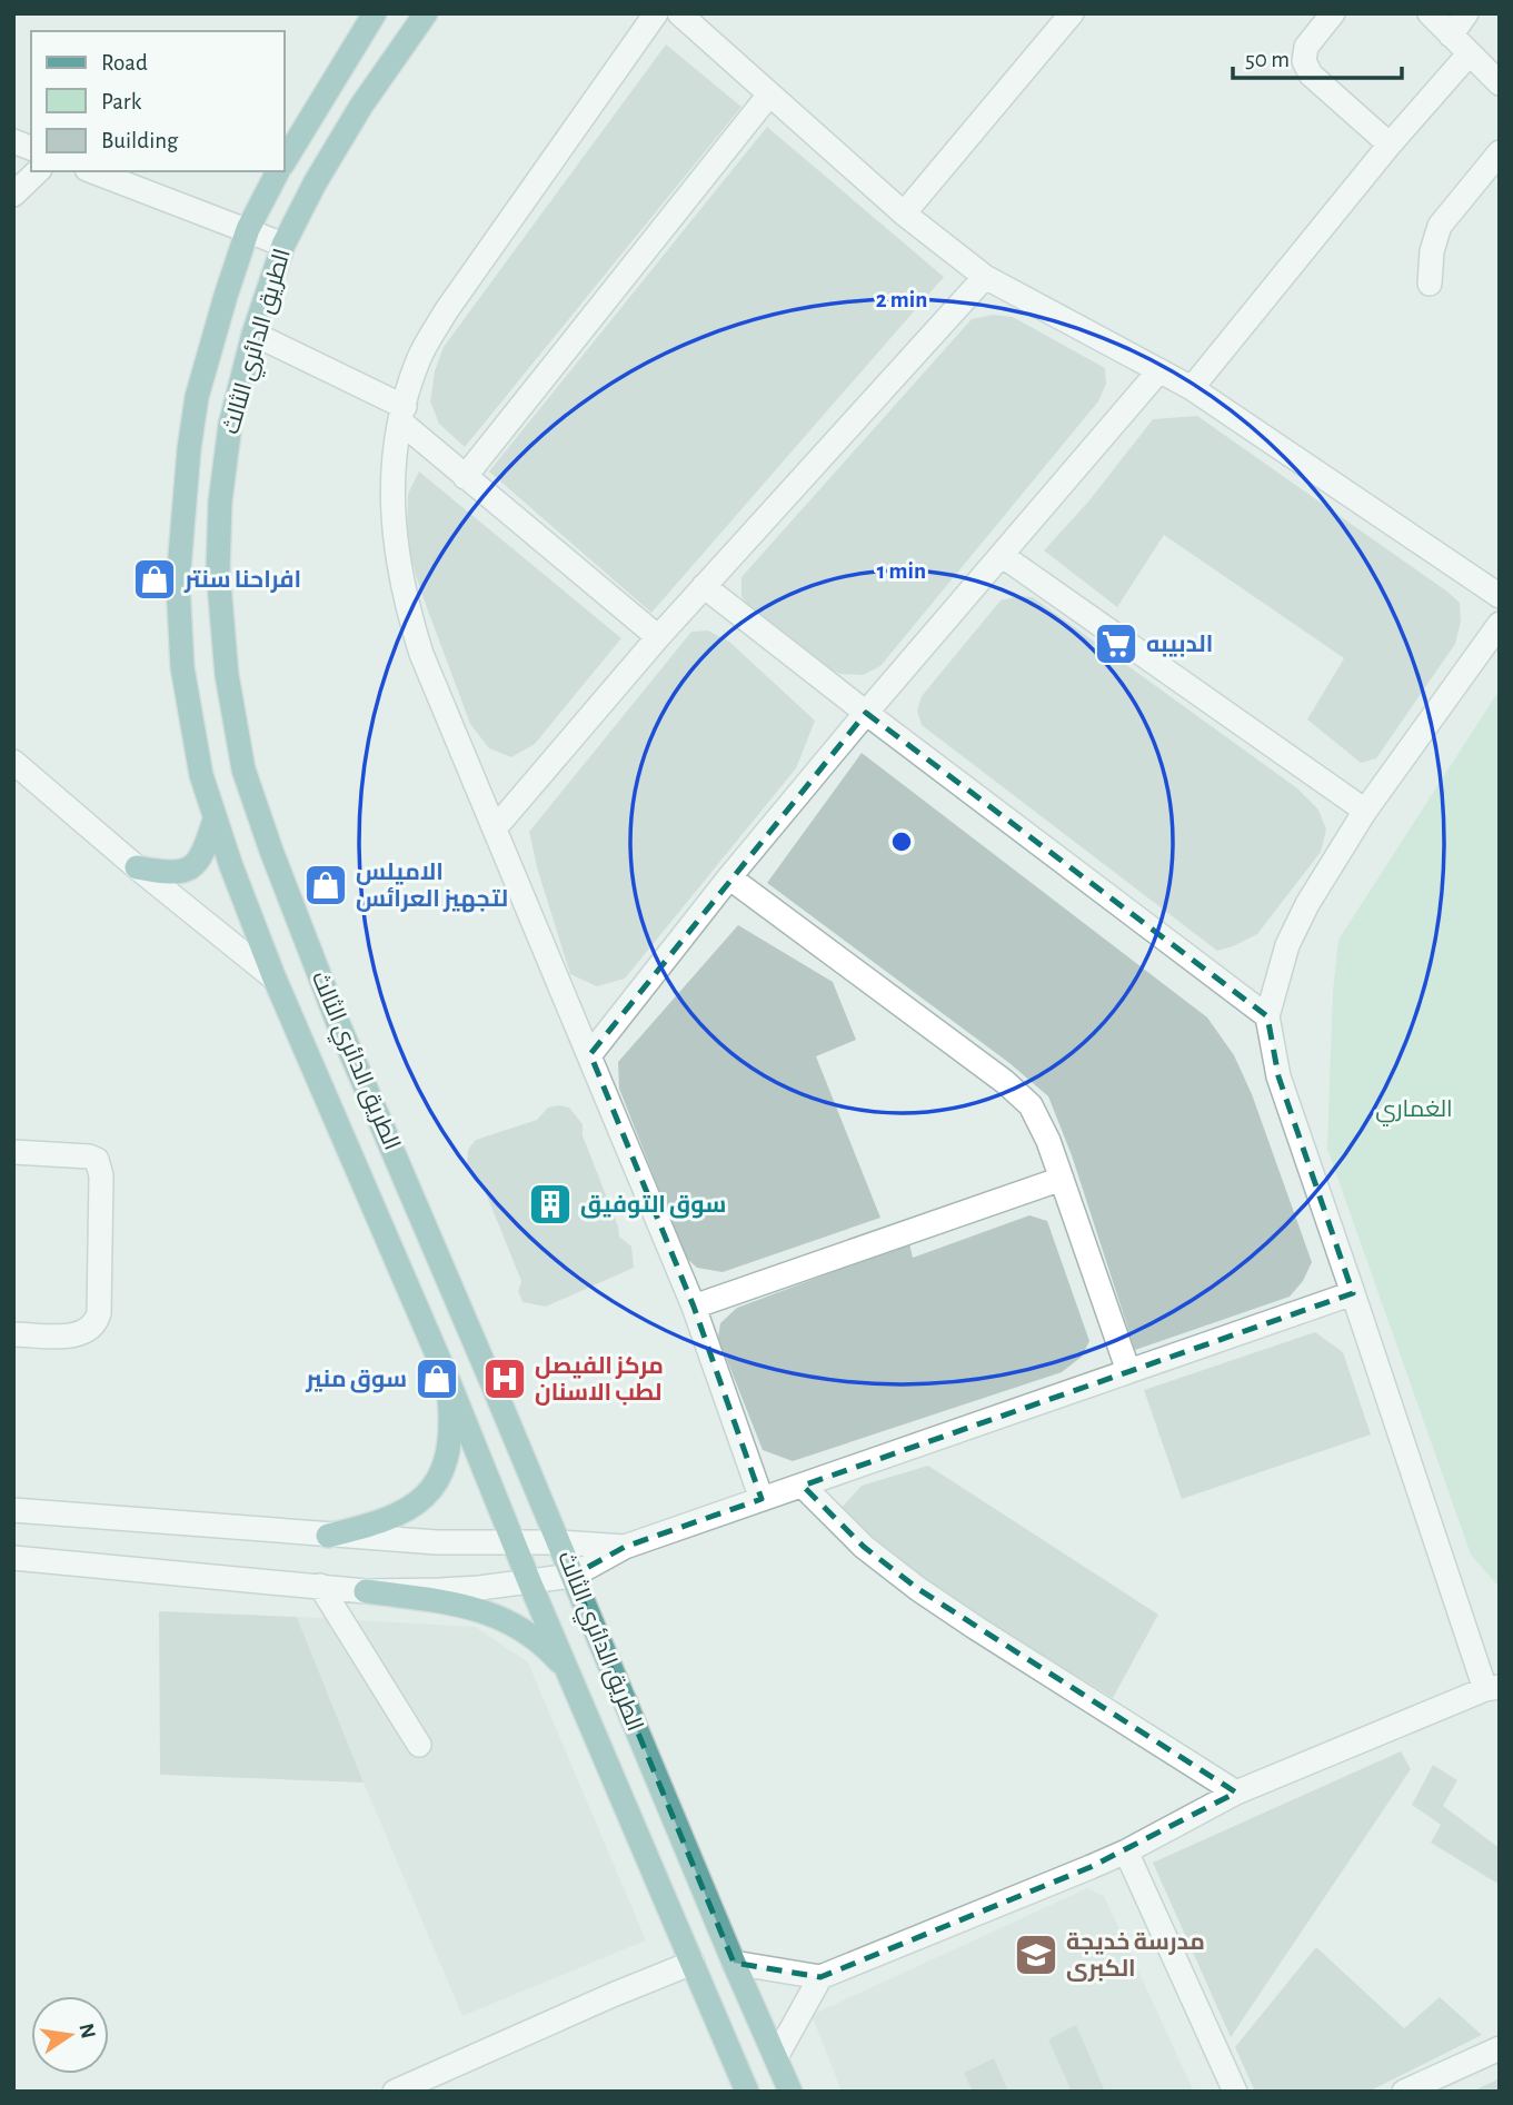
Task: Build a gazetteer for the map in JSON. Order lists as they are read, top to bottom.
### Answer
{
  "streets": {
    "main road": ["الطريق الدائري الثالث"]
  },
  "parks": ["الغماري"],
  "places": {
    "shop": ["افراحنا سنتر", "الاميلس لتجهيز العرائس", "سوق منير"],
    "supermarket": ["الدبيبه"],
    "building": ["سوق التوفيق"],
    "hospital": ["مركز الفيصل لطب الاسنان"],
    "school or university": ["مدرسة خديجة الكبرى"]
  },
  "legend": ["Road", "Park", "Building"],
  "scale_bar": "50 m",
  "north": "right",
  "rings": ["2 min", "1 min"]
}
